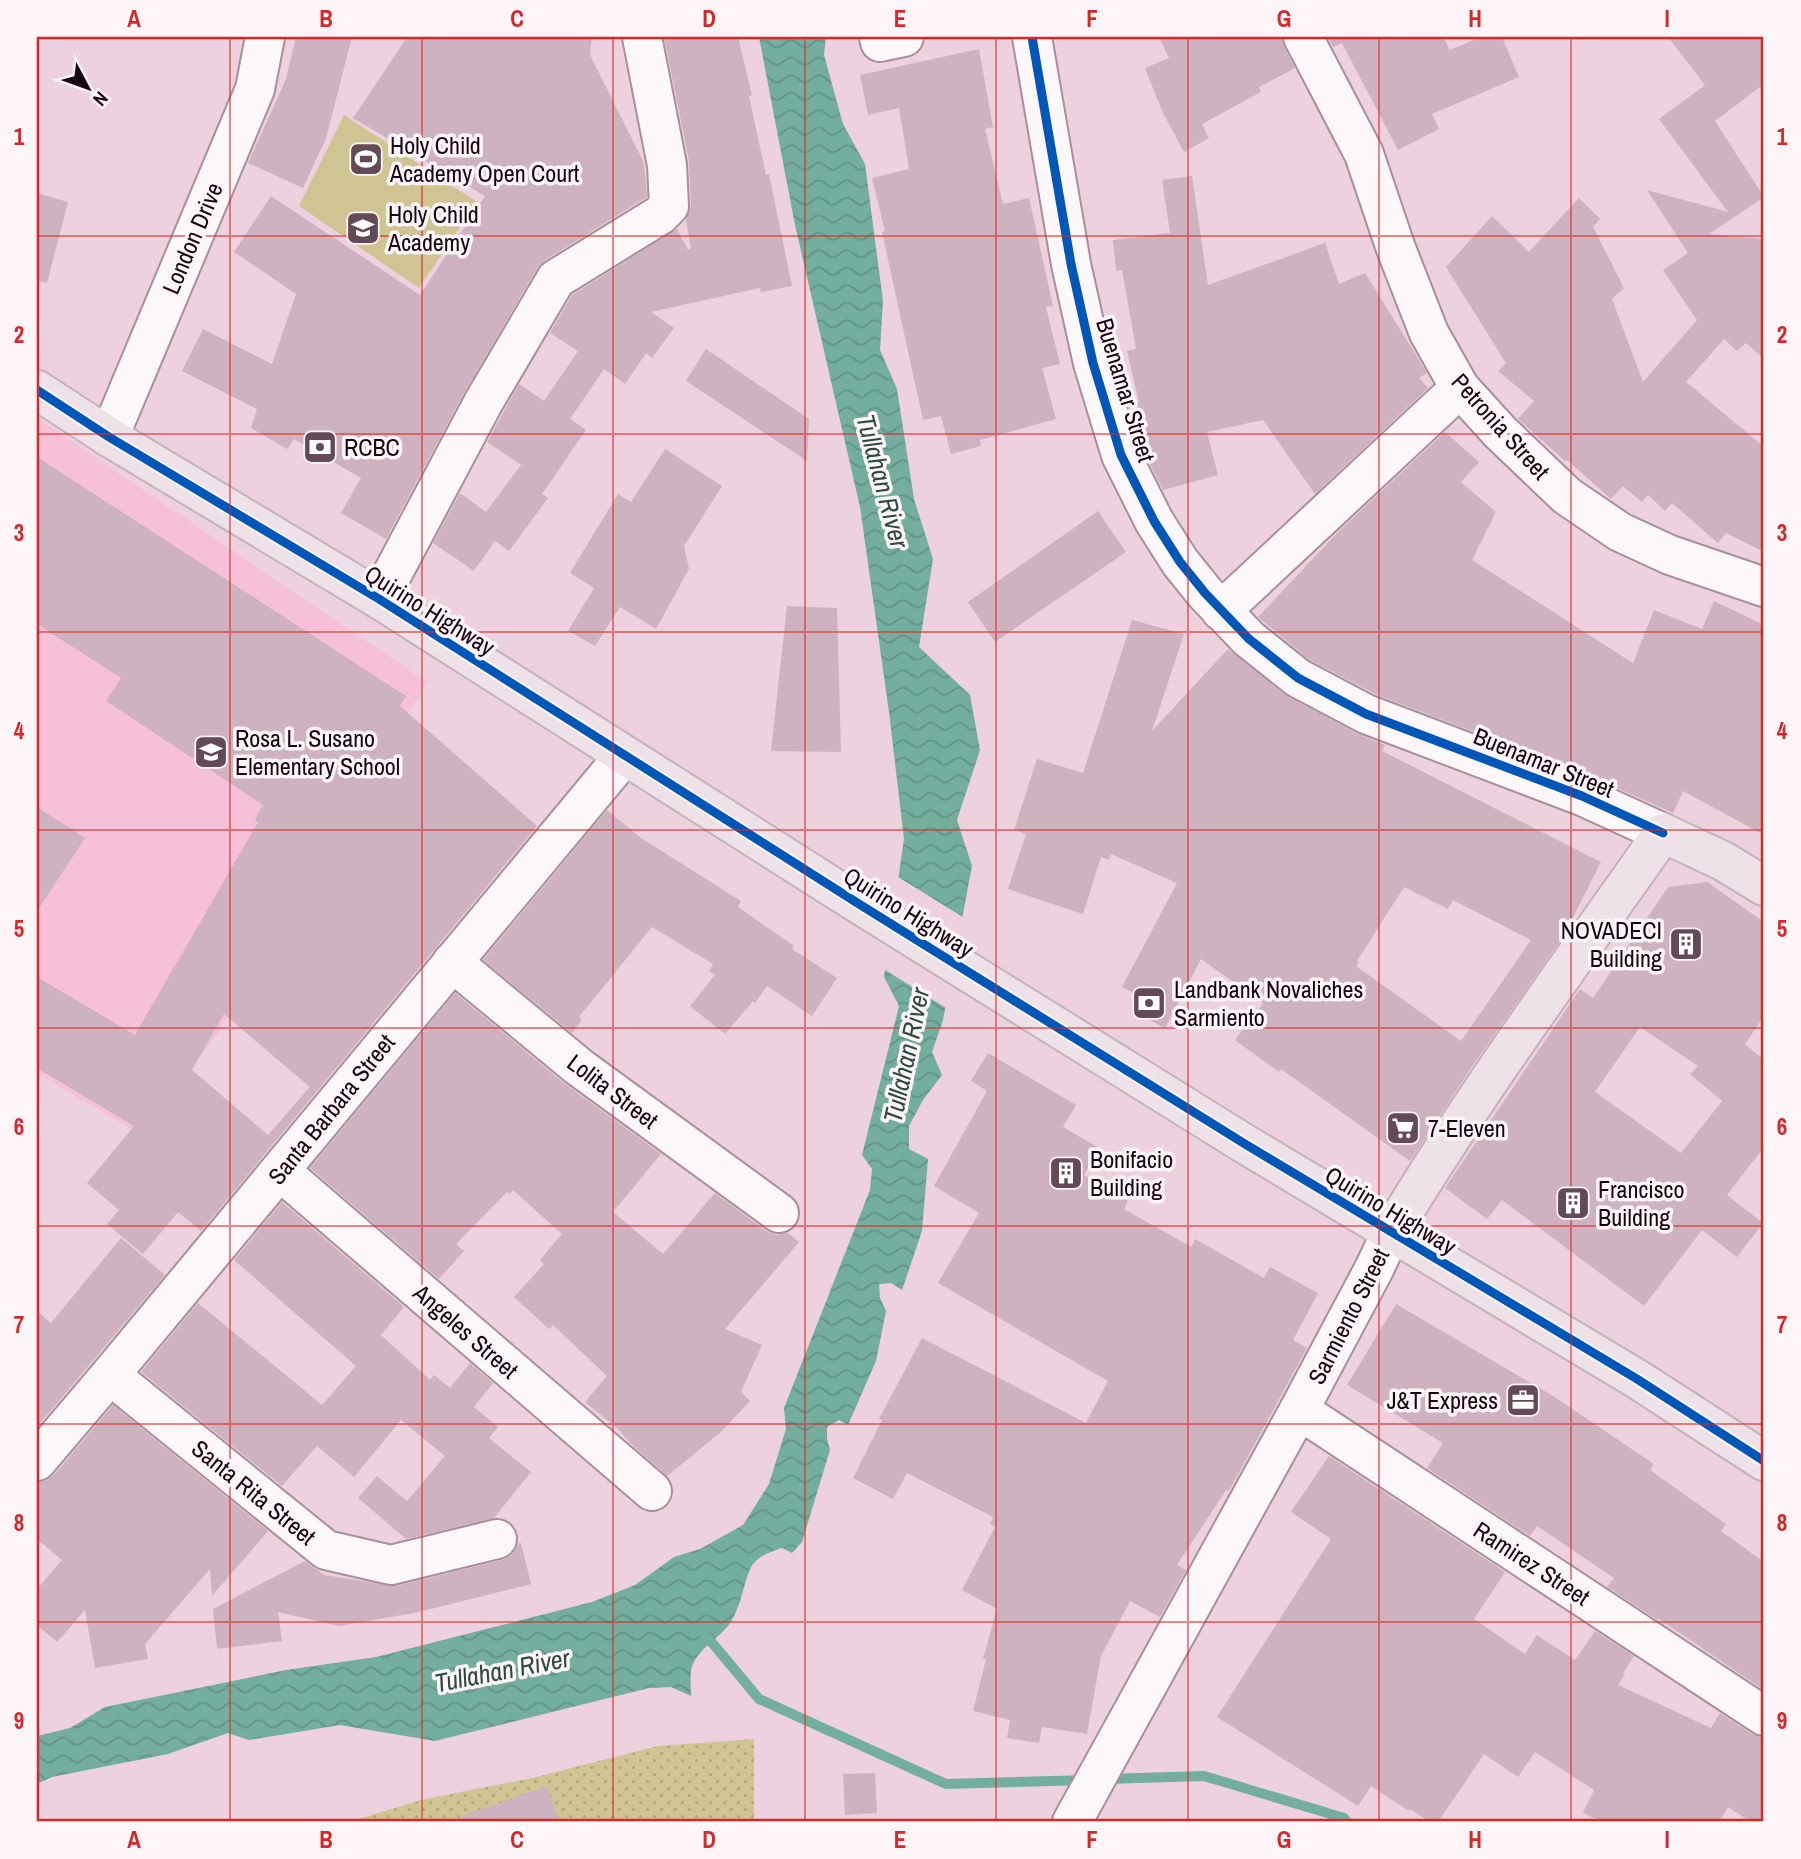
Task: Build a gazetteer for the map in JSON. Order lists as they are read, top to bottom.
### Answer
{
  "streets": {
    "main road": ["Buenamar Street", "Quirino Highway", "Sarmiento Street"],
    "street": [
      "London Drive",
      "Petronia Street",
      "Lolita Street",
      "Santa Barbara Street",
      "Angeles Street",
      "Santa Rita Street",
      "Ramirez Street"
    ]
  },
  "crossings": [
    ["London Drive", "Quirino Highway"],
    ["Buenamar Street", "Sarmiento Street"],
    ["Quirino Highway", "Santa Barbara Street"],
    ["Quirino Highway", "Sarmiento Street"],
    ["Lolita Street", "Santa Barbara Street"],
    ["Santa Barbara Street", "Angeles Street"],
    ["Santa Barbara Street", "Santa Rita Street"],
    ["Sarmiento Street", "Ramirez Street"]
  ],
  "water": ["Tullahan River"],
  "places": {
    "sports": ["Holy Child Academy Open Court"],
    "school or university": ["Holy Child Academy", "Rosa L. Susano Elementary School"],
    "bank": ["RCBC", "Landbank Novaliches Sarmiento"],
    "building": ["NOVADECI Building", "Bonifacio Building", "Francisco Building"],
    "supermarket": ["7-Eleven"],
    "office": ["J&T Express"]
  },
  "north": "bottom right",
  "grid": {
    "columns": [
      "A",
      "B",
      "C",
      "D",
      "E",
      "F",
      "G",
      "H",
      "I"
    ],
    "rows": [
      "1",
      "2",
      "3",
      "4",
      "5",
      "6",
      "7",
      "8",
      "9"
    ]
  }
}
